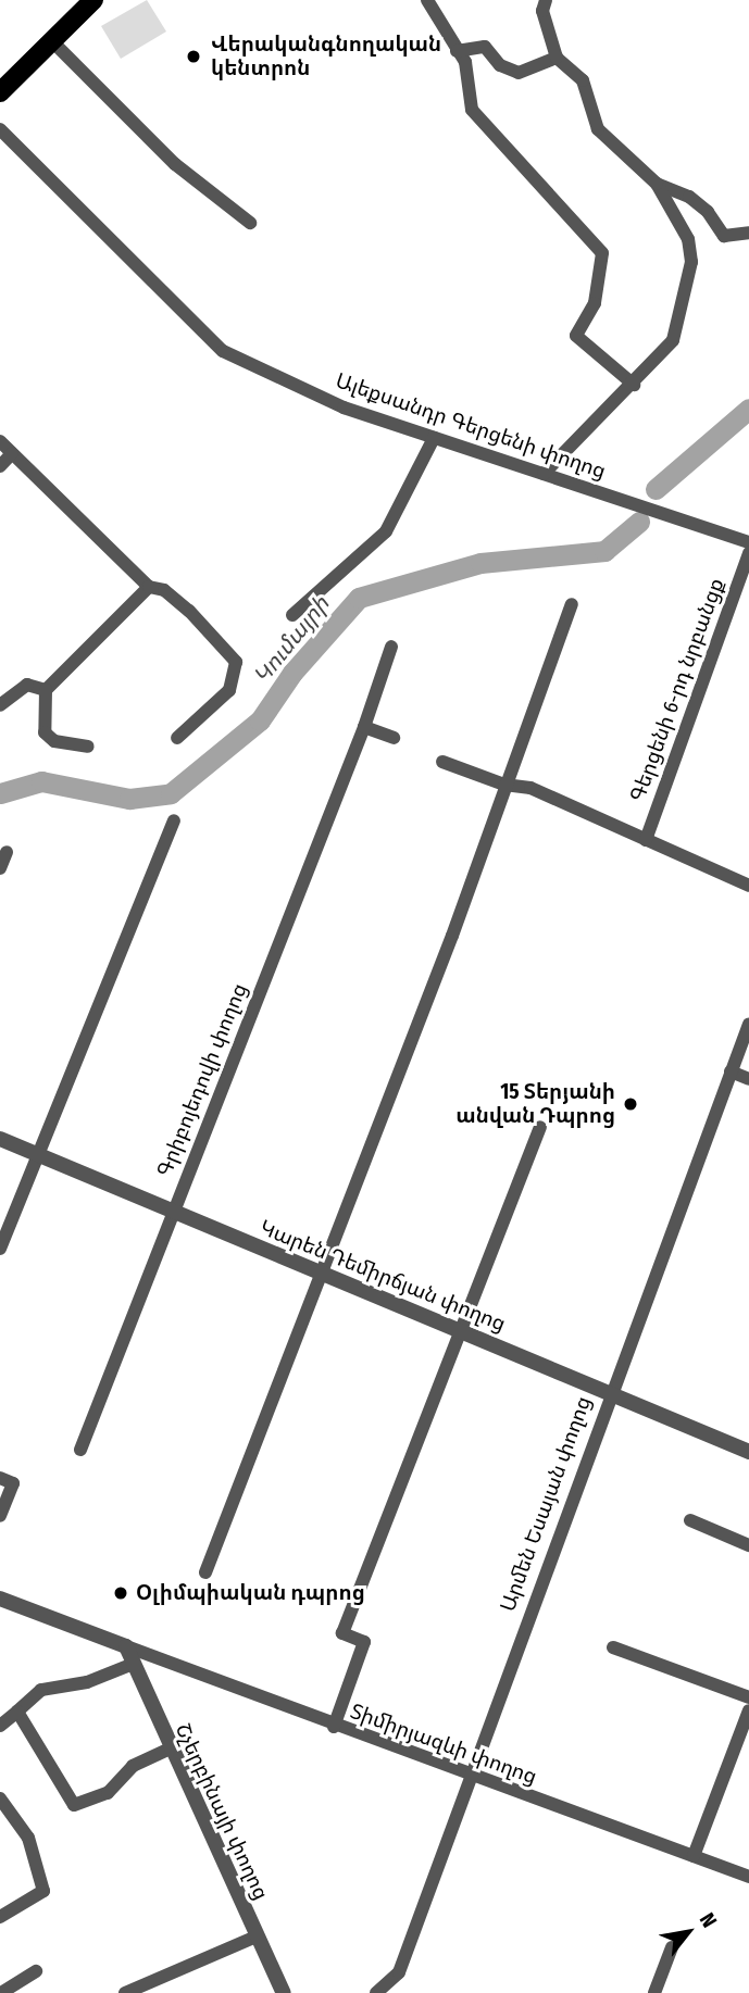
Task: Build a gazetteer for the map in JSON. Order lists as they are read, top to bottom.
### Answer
{
  "streets": {
    "street": [
      "Ալեքսանդր Գերցենի փողոց",
      "Գերցենի 6-րդ նրբանցք",
      "Գրիբոյեդովի փողոց",
      "Կարեն Դեմիրճյան փողոց",
      "Արմեն Եսայան փողոց",
      "Տիմիրյազևի փողոց",
      "Շչերբինայի փողոց"
    ]
  },
  "crossings": [
    ["Գրիբոյեդովի փողոց", "Կարեն Դեմիրճյան փողոց"],
    ["Կարեն Դեմիրճյան փողոց", "Արմեն Եսայան փողոց"],
    ["Արմեն Եսայան փողոց", "Տիմիրյազևի փողոց"],
    ["Տիմիրյազևի փողոց", "Շչերբինայի փողոց"]
  ],
  "water": ["Կումայրի"],
  "places": ["Վերականգնողական կենտրոն", "15 Տերյանի անվան Դպրոց", "Օլիմպիական դպրոց"],
  "north": "top right"
}
